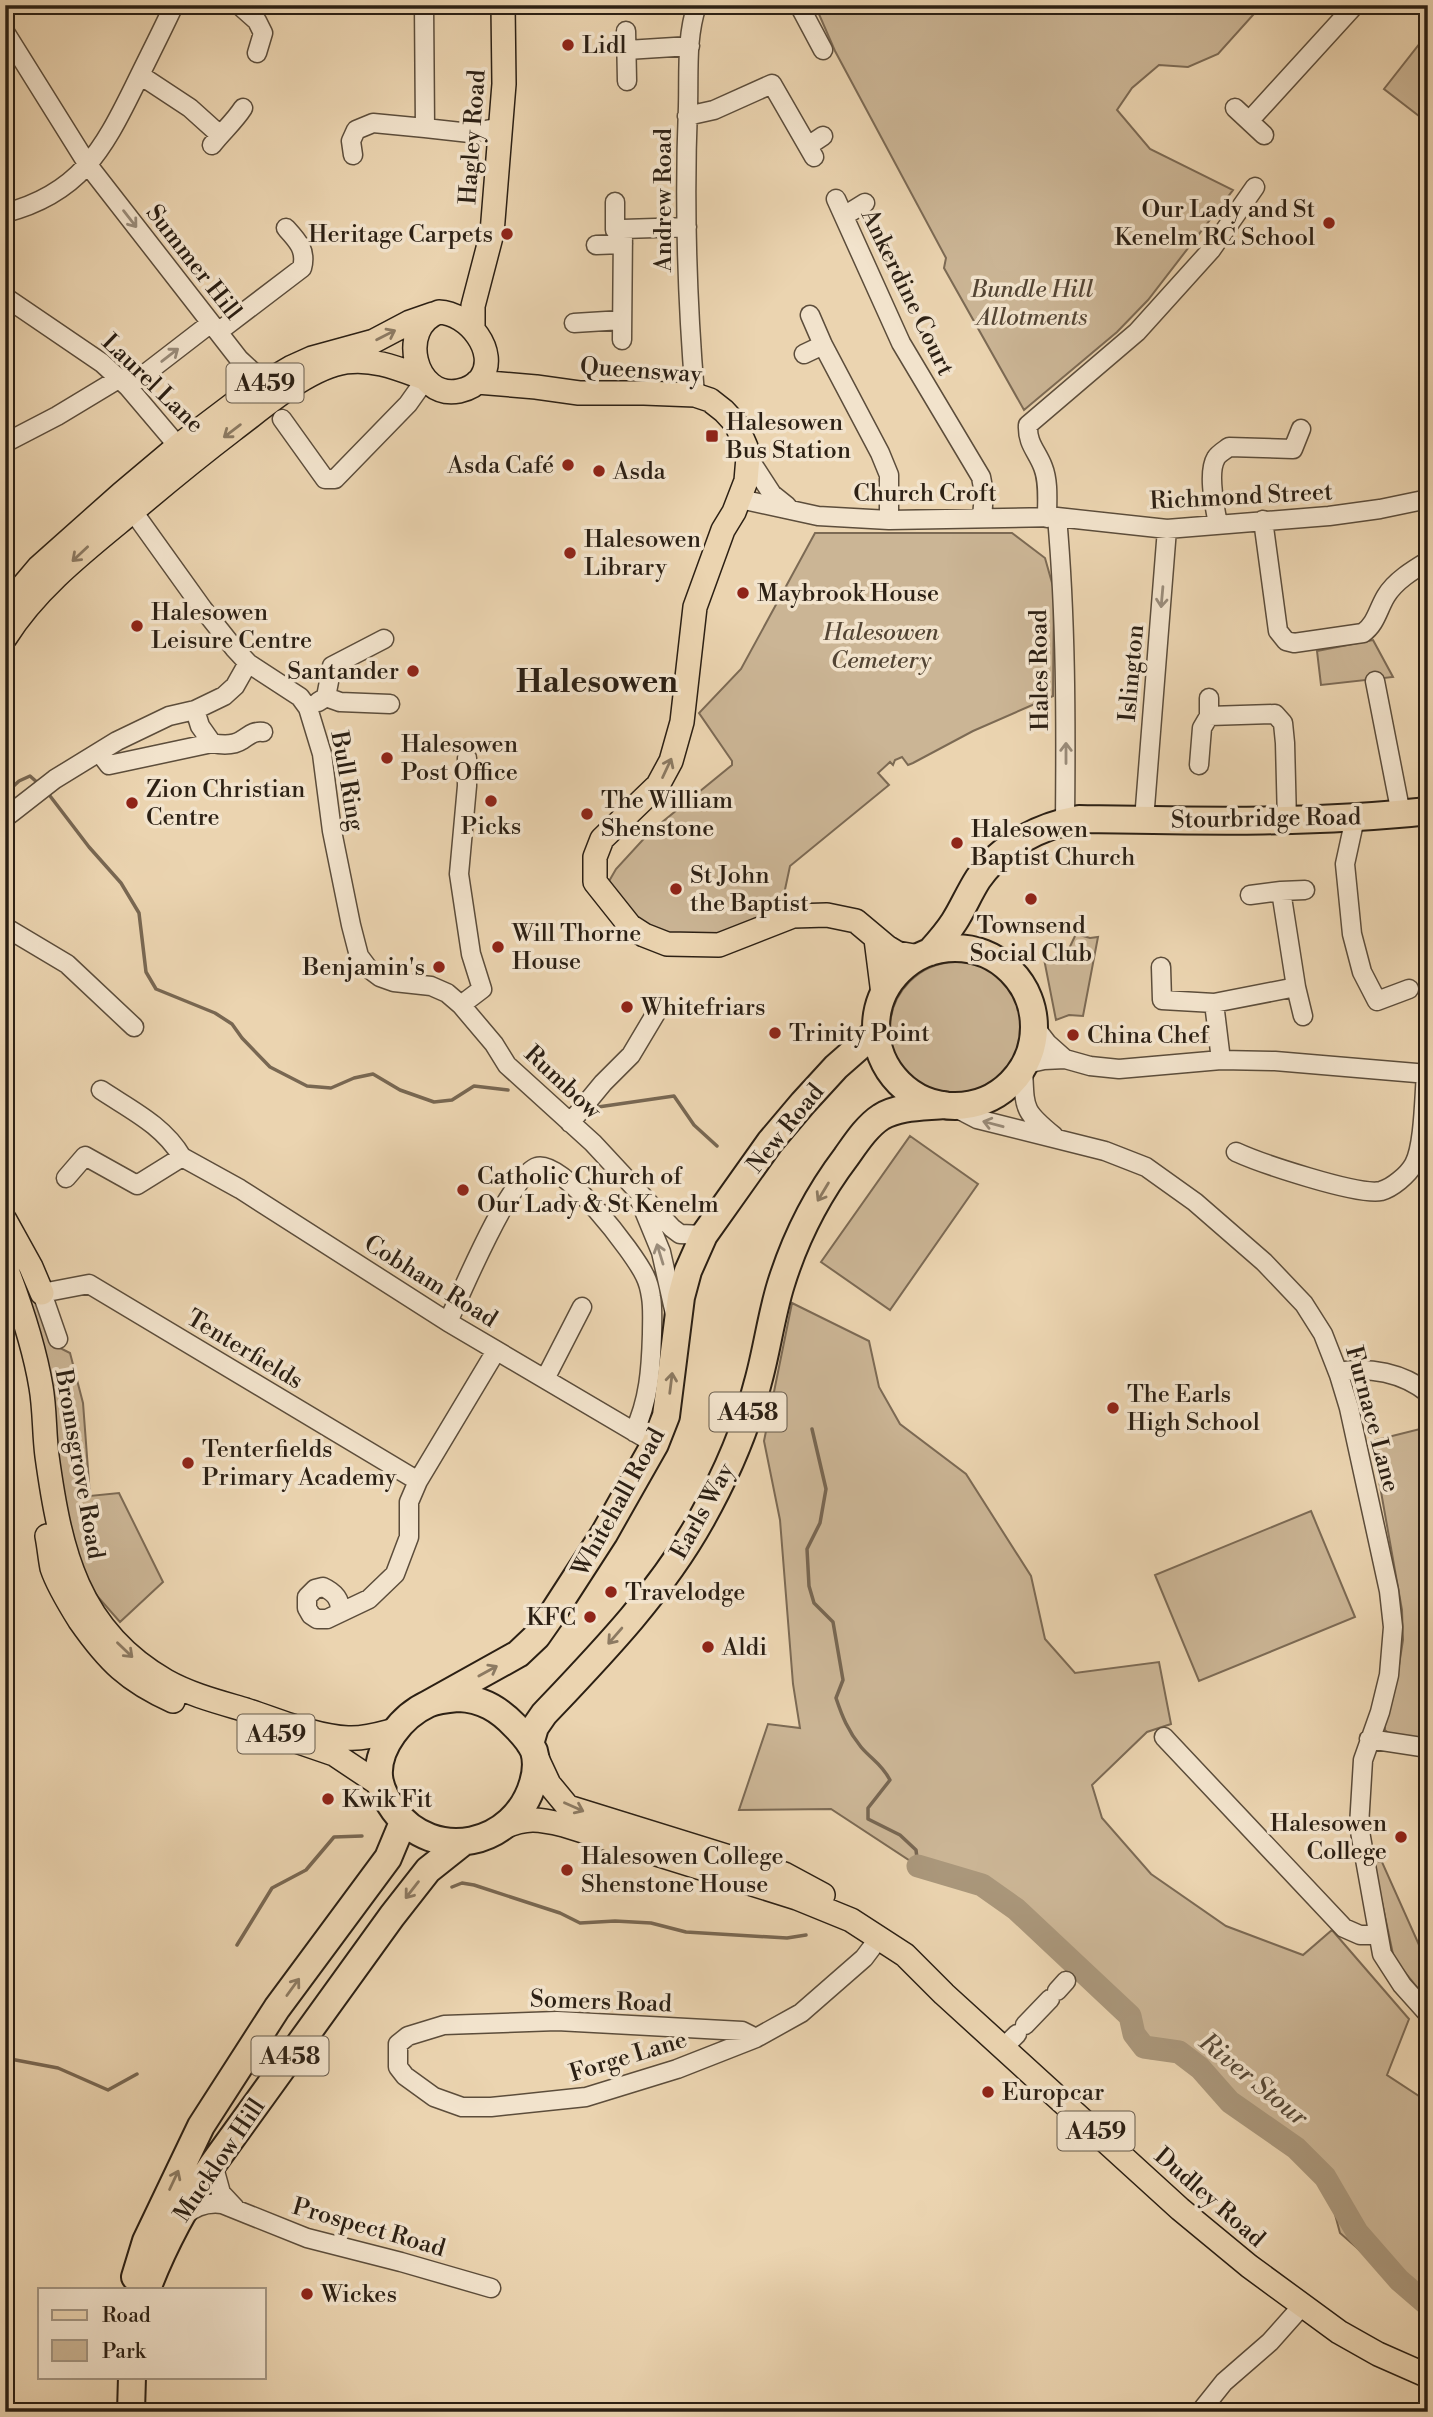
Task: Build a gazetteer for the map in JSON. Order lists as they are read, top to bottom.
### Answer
{
  "streets": {
    "highway": [
      "Stourbridge Road",
      "New Road",
      "A458",
      "Whitehall Road",
      "Earls Way",
      "Mucklow Hill"
    ],
    "main road": [
      "Hagley Road",
      "Queensway",
      "A459",
      "Bromsgrove Road",
      "Dudley Road"
    ],
    "street": [
      "Andrew Road",
      "Summer Hill",
      "Ankerdine Court",
      "Laurel Lane",
      "Church Croft",
      "Richmond Street",
      "Hales Road",
      "Islington",
      "Bull Ring",
      "Rumbow",
      "Cobham Road",
      "Tenterfields",
      "Furnace Lane",
      "Somers Road",
      "Forge Lane",
      "Prospect Road"
    ]
  },
  "crossings": [
    ["Hagley Road", "Queensway"],
    ["Hagley Road", "A459"],
    ["Andrew Road", "Queensway"],
    ["Summer Hill", "A459"],
    ["Ankerdine Court", "Church Croft"],
    ["Queensway", "A459"],
    ["Queensway", "Church Croft"],
    ["Laurel Lane", "A459"],
    ["A459", "Bull Ring"],
    ["A459", "A458"],
    ["A459", "Bromsgrove Road"],
    ["A459", "Whitehall Road"],
    ["A459", "Earls Way"],
    ["A459", "Mucklow Hill"],
    ["A459", "Dudley Road"],
    ["Church Croft", "Richmond Street"],
    ["Church Croft", "Hales Road"],
    ["Richmond Street", "Hales Road"],
    ["Richmond Street", "Islington"],
    ["Hales Road", "Stourbridge Road"],
    ["Islington", "Stourbridge Road"],
    ["Bull Ring", "Rumbow"],
    ["Stourbridge Road", "New Road"],
    ["Stourbridge Road", "A458"],
    ["Stourbridge Road", "Furnace Lane"],
    ["Stourbridge Road", "Earls Way"],
    ["Rumbow", "New Road"],
    ["Rumbow", "Whitehall Road"],
    ["New Road", "A458"],
    ["New Road", "Furnace Lane"],
    ["New Road", "Whitehall Road"],
    ["New Road", "Earls Way"],
    ["Cobham Road", "Whitehall Road"],
    ["A458", "Furnace Lane"],
    ["A458", "Whitehall Road"],
    ["A458", "Earls Way"],
    ["A458", "Mucklow Hill"],
    ["Furnace Lane", "Earls Way"],
    ["Whitehall Road", "Earls Way"],
    ["Whitehall Road", "Mucklow Hill"],
    ["Earls Way", "Mucklow Hill"],
    ["Somers Road", "Forge Lane"],
    ["Forge Lane", "Dudley Road"],
    ["Mucklow Hill", "Prospect Road"]
  ],
  "one_way": [
    "Summer Hill",
    "Hales Road",
    "Islington",
    "Whitehall Road",
    "Earls Way"
  ],
  "districts": ["Halesowen"],
  "water": ["River Stour"],
  "parks": ["Bundle Hill Allotments", "Halesowen Cemetery"],
  "places": {
    "other": [
      "Lidl",
      "Our Lady and St Kenelm RC School",
      "Heritage Carpets",
      "Asda Café",
      "Asda",
      "Halesowen Library",
      "Maybrook House",
      "Halesowen Leisure Centre",
      "Santander",
      "Halesowen Post Office",
      "Picks",
      "Zion Christian Centre",
      "The William Shenstone",
      "Halesowen Baptist Church",
      "St John the Baptist",
      "Townsend Social Club",
      "Will Thorne House",
      "Benjamin's",
      "Whitefriars",
      "Trinity Point",
      "China Chef",
      "Catholic Church of Our Lady & St Kenelm",
      "The Earls High School",
      "Tenterfields Primary Academy",
      "Travelodge",
      "KFC",
      "Aldi",
      "Kwik Fit",
      "Halesowen College",
      "Halesowen College Shenstone House",
      "Europcar",
      "Wickes"
    ],
    "transit": ["Halesowen Bus Station"]
  },
  "legend": ["Road", "Park"]
}
